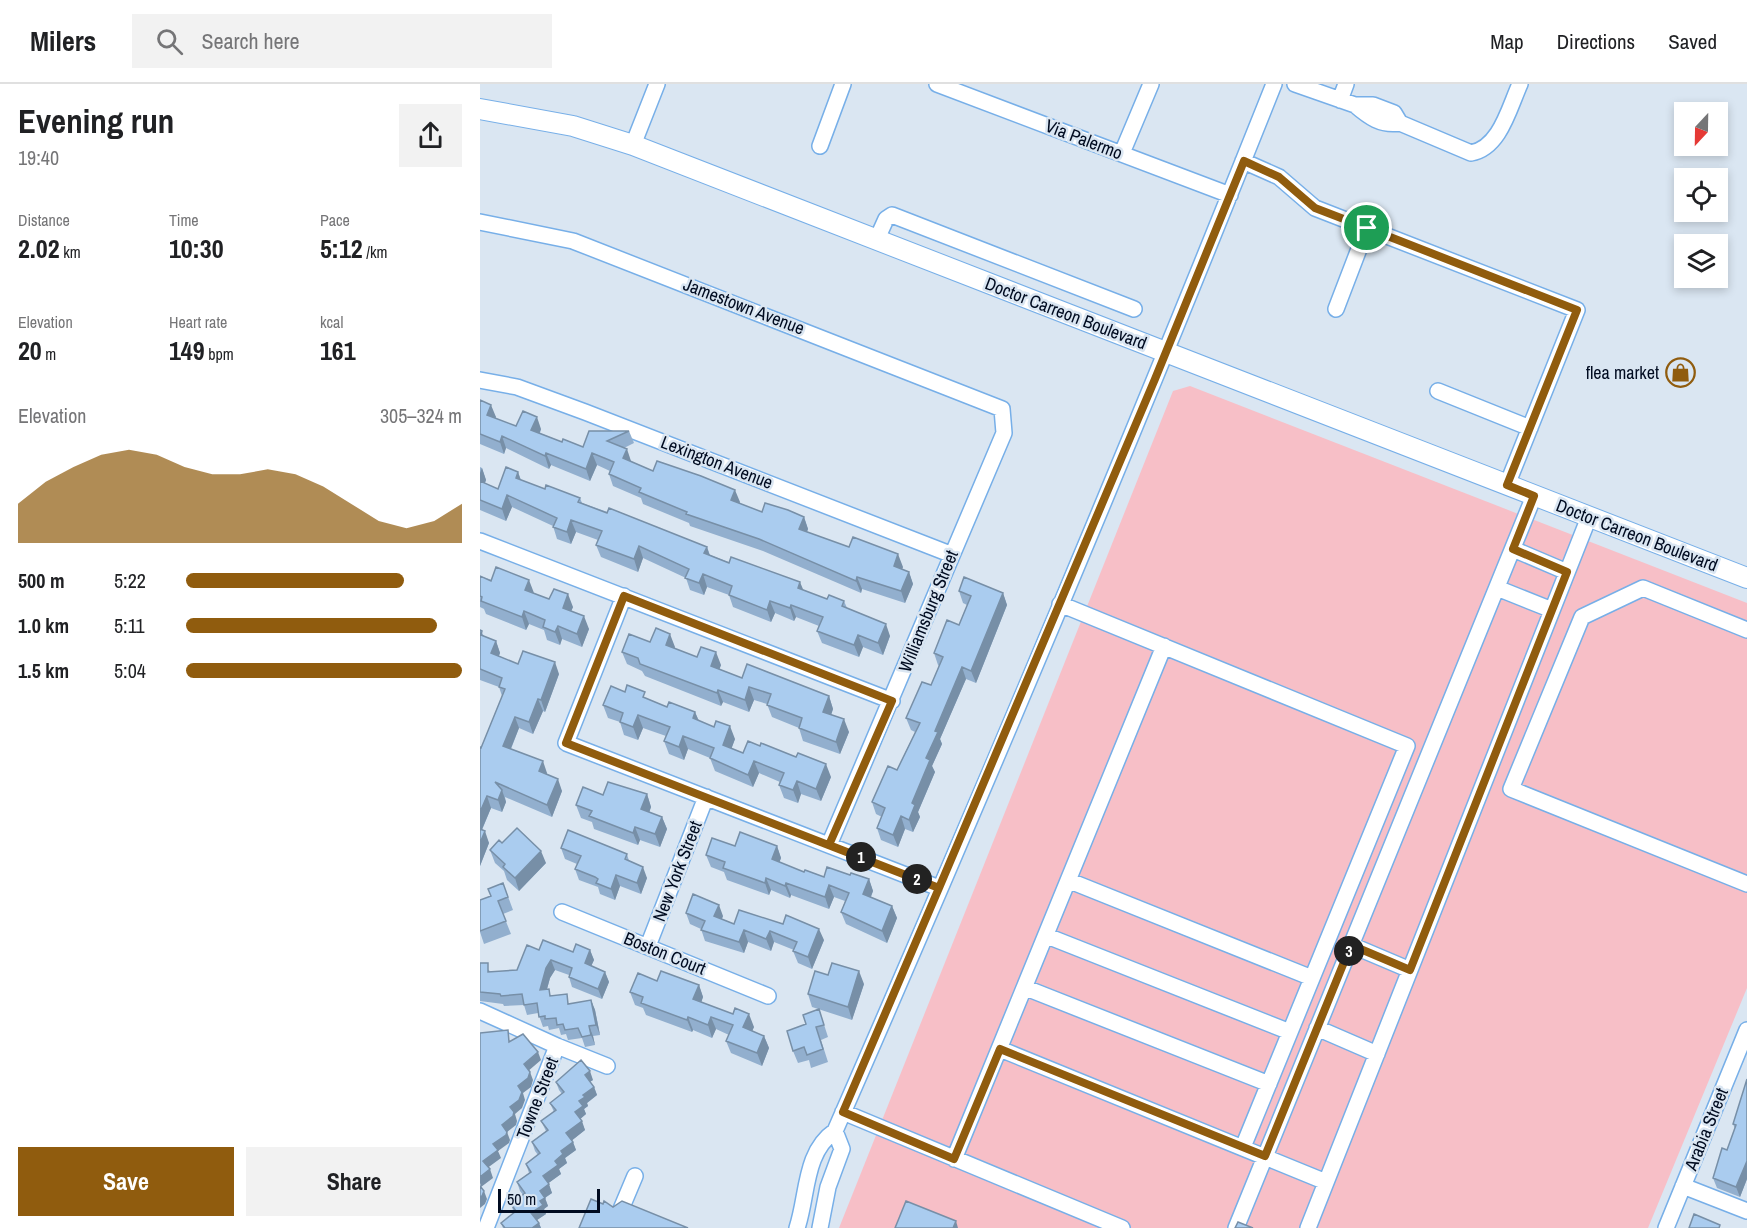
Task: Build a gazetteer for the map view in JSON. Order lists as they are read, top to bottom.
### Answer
{
  "streets": {
    "main road": ["Doctor Carreon Boulevard"],
    "street": [
      "Via Palermo",
      "Jamestown Avenue",
      "Lexington Avenue",
      "Williamsburg Street",
      "New York Street",
      "Boston Court",
      "Towne Street",
      "Arabia Street"
    ]
  },
  "crossings": [
    ["Jamestown Avenue", "Williamsburg Street"],
    ["Lexington Avenue", "Williamsburg Street"],
    ["New York Street", "Boston Court"]
  ],
  "places": {
    "shop": ["flea market"]
  },
  "scale_bar": "50 m",
  "north": "bottom",
  "page": {
    "header": "Milers",
    "search": "Search here",
    "nav": ["Map", "Directions", "Saved"],
    "heading": ["Evening run", "19:40"],
    "stats": [
      ["Distance", "2.02 km"],
      ["Time", "10:30"],
      ["Pace", "5:12 /km"],
      ["Elevation", "20 m"],
      ["Heart rate", "149 bpm"],
      ["kcal", "161"]
    ],
    "chart": ["Elevation", "305–324 m"],
    "list": [
      {
        "name": "500 m",
        "note": "5:22"
      },
      {
        "name": "1.0 km",
        "note": "5:11"
      },
      {
        "name": "1.5 km",
        "note": "5:04"
      }
    ],
    "pins": ["1", "2", "3"],
    "buttons": ["Save", "Share"],
    "scale": "50 m"
  }
}
